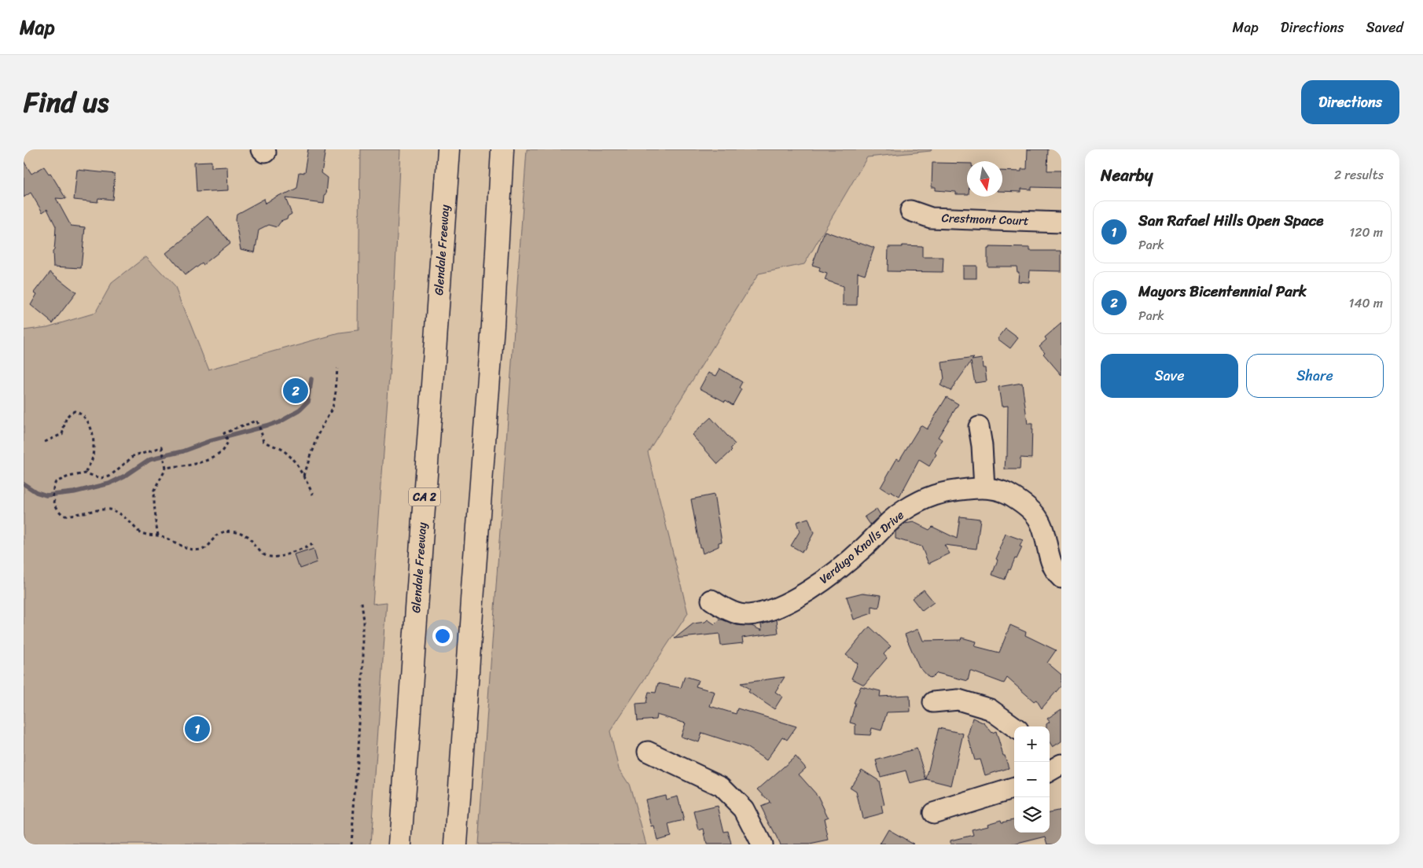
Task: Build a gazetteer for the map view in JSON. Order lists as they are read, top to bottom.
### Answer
{
  "streets": {
    "highway": ["Glendale Freeway", "CA 2"],
    "street": ["Crestmont Court", "Verdugo Knolls Drive"]
  },
  "north": "bottom",
  "page": {
    "header": "Map",
    "nav": ["Map", "Directions", "Saved"],
    "title": "Find us",
    "buttons": [
      "Directions",
      ["Save", "Share"]
    ],
    "heading": ["Nearby", "2 results"],
    "list": [
      {
        "mark": "1",
        "name": "San Rafael Hills Open Space",
        "note": "Park",
        "value": "120 m"
      },
      {
        "mark": "2",
        "name": "Mayors Bicentennial Park",
        "note": "Park",
        "value": "140 m"
      }
    ],
    "pins": ["2", "1"],
    "map_buttons": ["+", "−"]
  }
}
